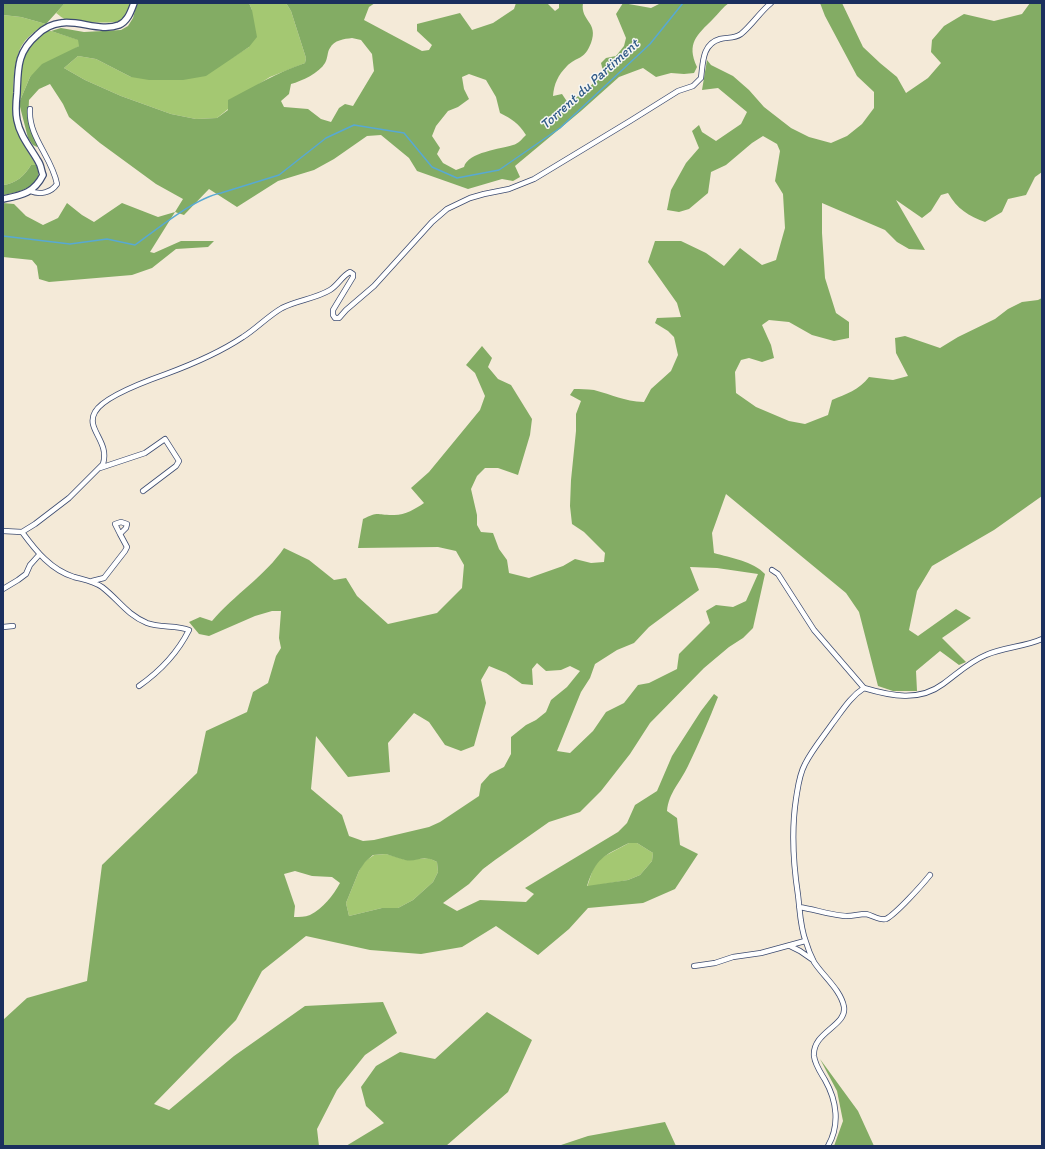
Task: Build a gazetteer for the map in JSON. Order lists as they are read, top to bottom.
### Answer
{
  "water": ["Torrent du Partiment"]
}
